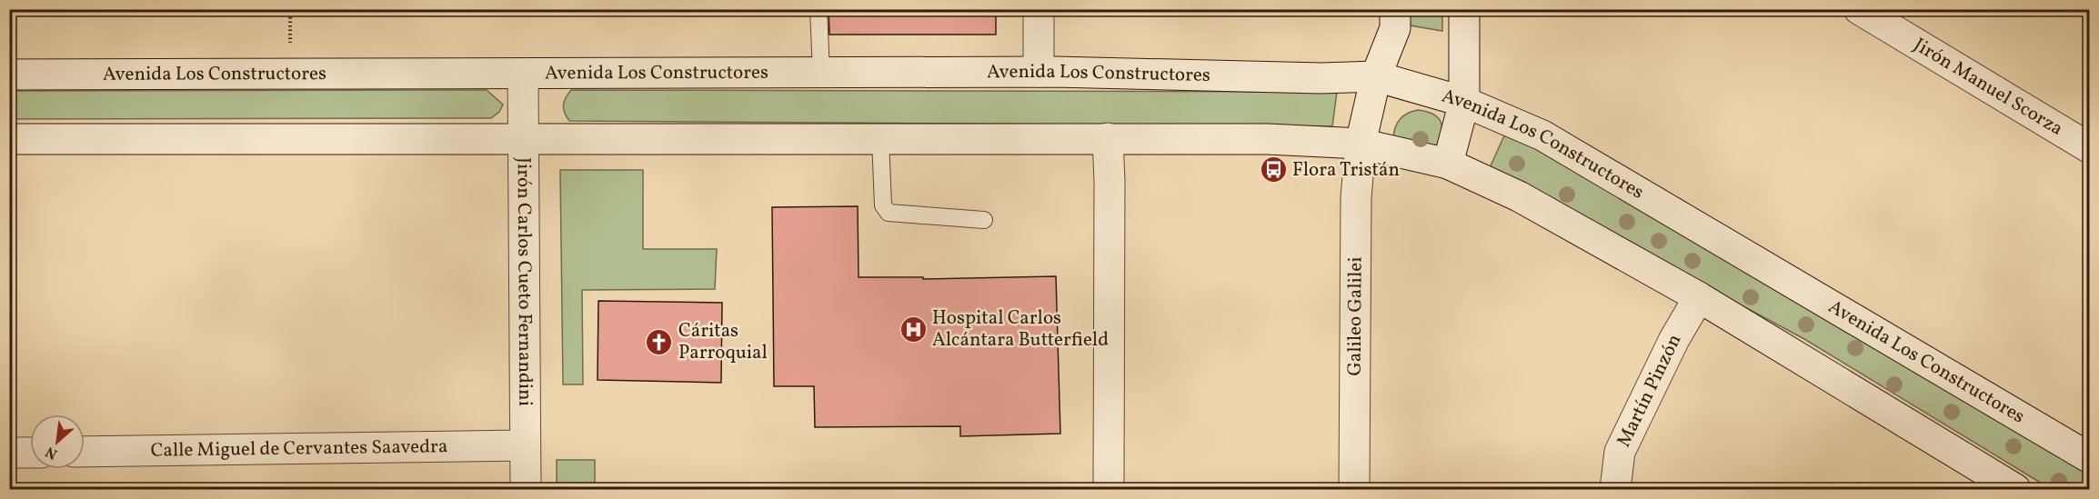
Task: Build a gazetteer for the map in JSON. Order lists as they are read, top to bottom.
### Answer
{
  "streets": {
    "street": [
      "Avenida Los Constructores",
      "Jirón Manuel Scorza",
      "Jirón Carlos Cueto Fernandini",
      "Galileo Galilei",
      "Martín Pinzón",
      "Calle Miguel de Cervantes Saavedra"
    ]
  },
  "crossings": [
    ["Avenida Los Constructores", "Jirón Carlos Cueto Fernandini"],
    ["Avenida Los Constructores", "Galileo Galilei"],
    ["Jirón Carlos Cueto Fernandini", "Calle Miguel de Cervantes Saavedra"]
  ],
  "places": {
    "bus stop": ["Flora Tristán"],
    "hospital": ["Hospital Carlos Alcántara Butterfield"],
    "church": ["Cáritas Parroquial"]
  },
  "north": "bottom left"
}
